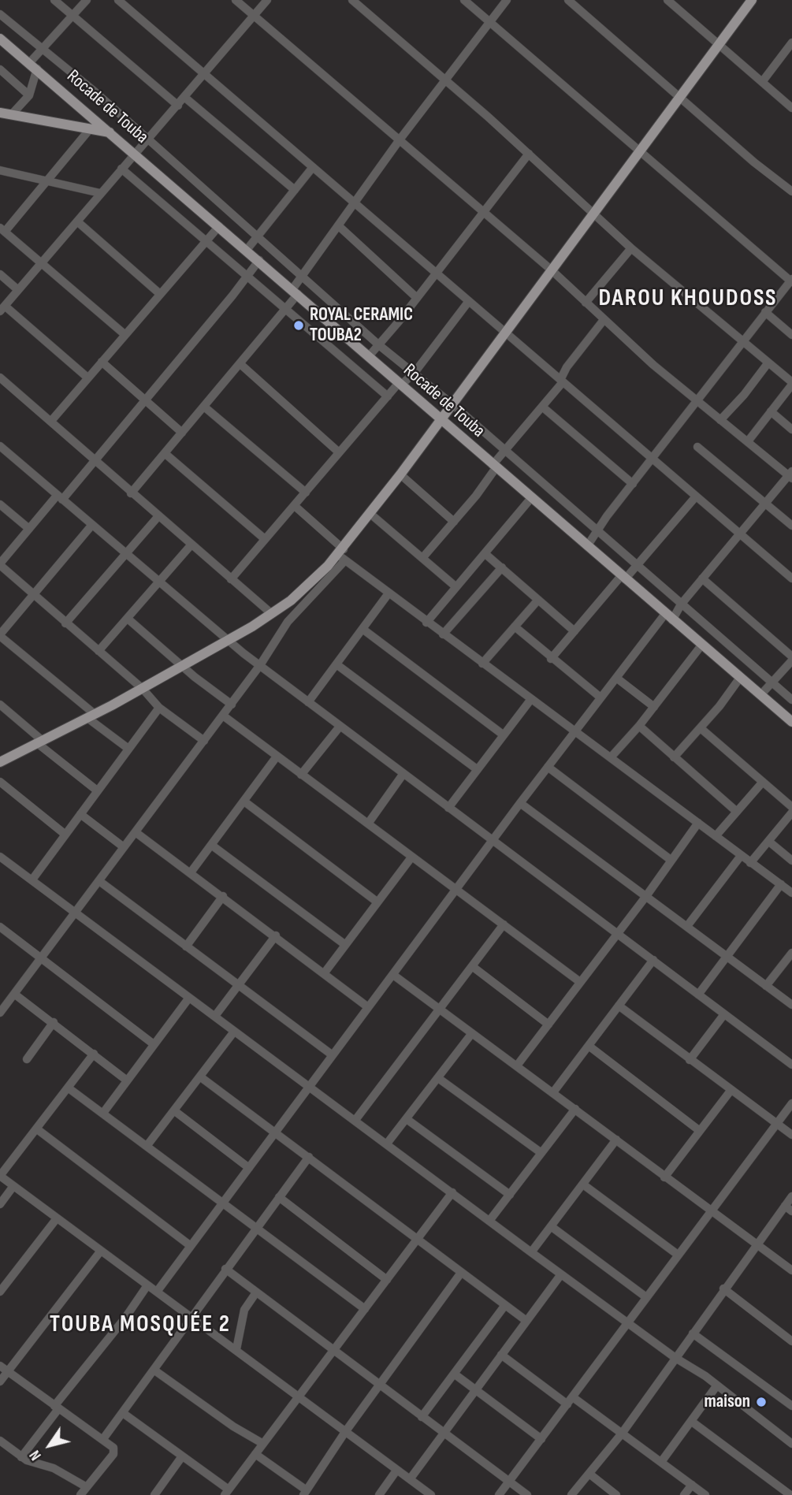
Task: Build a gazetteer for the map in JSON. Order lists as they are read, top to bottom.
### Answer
{
  "streets": {
    "main road": ["Rocade de Touba"]
  },
  "districts": ["DAROU KHOUDOSS", "TOUBA MOSQUÉE 2"],
  "places": ["ROYAL CERAMIC TOUBA2", "maison"],
  "north": "bottom left"
}
